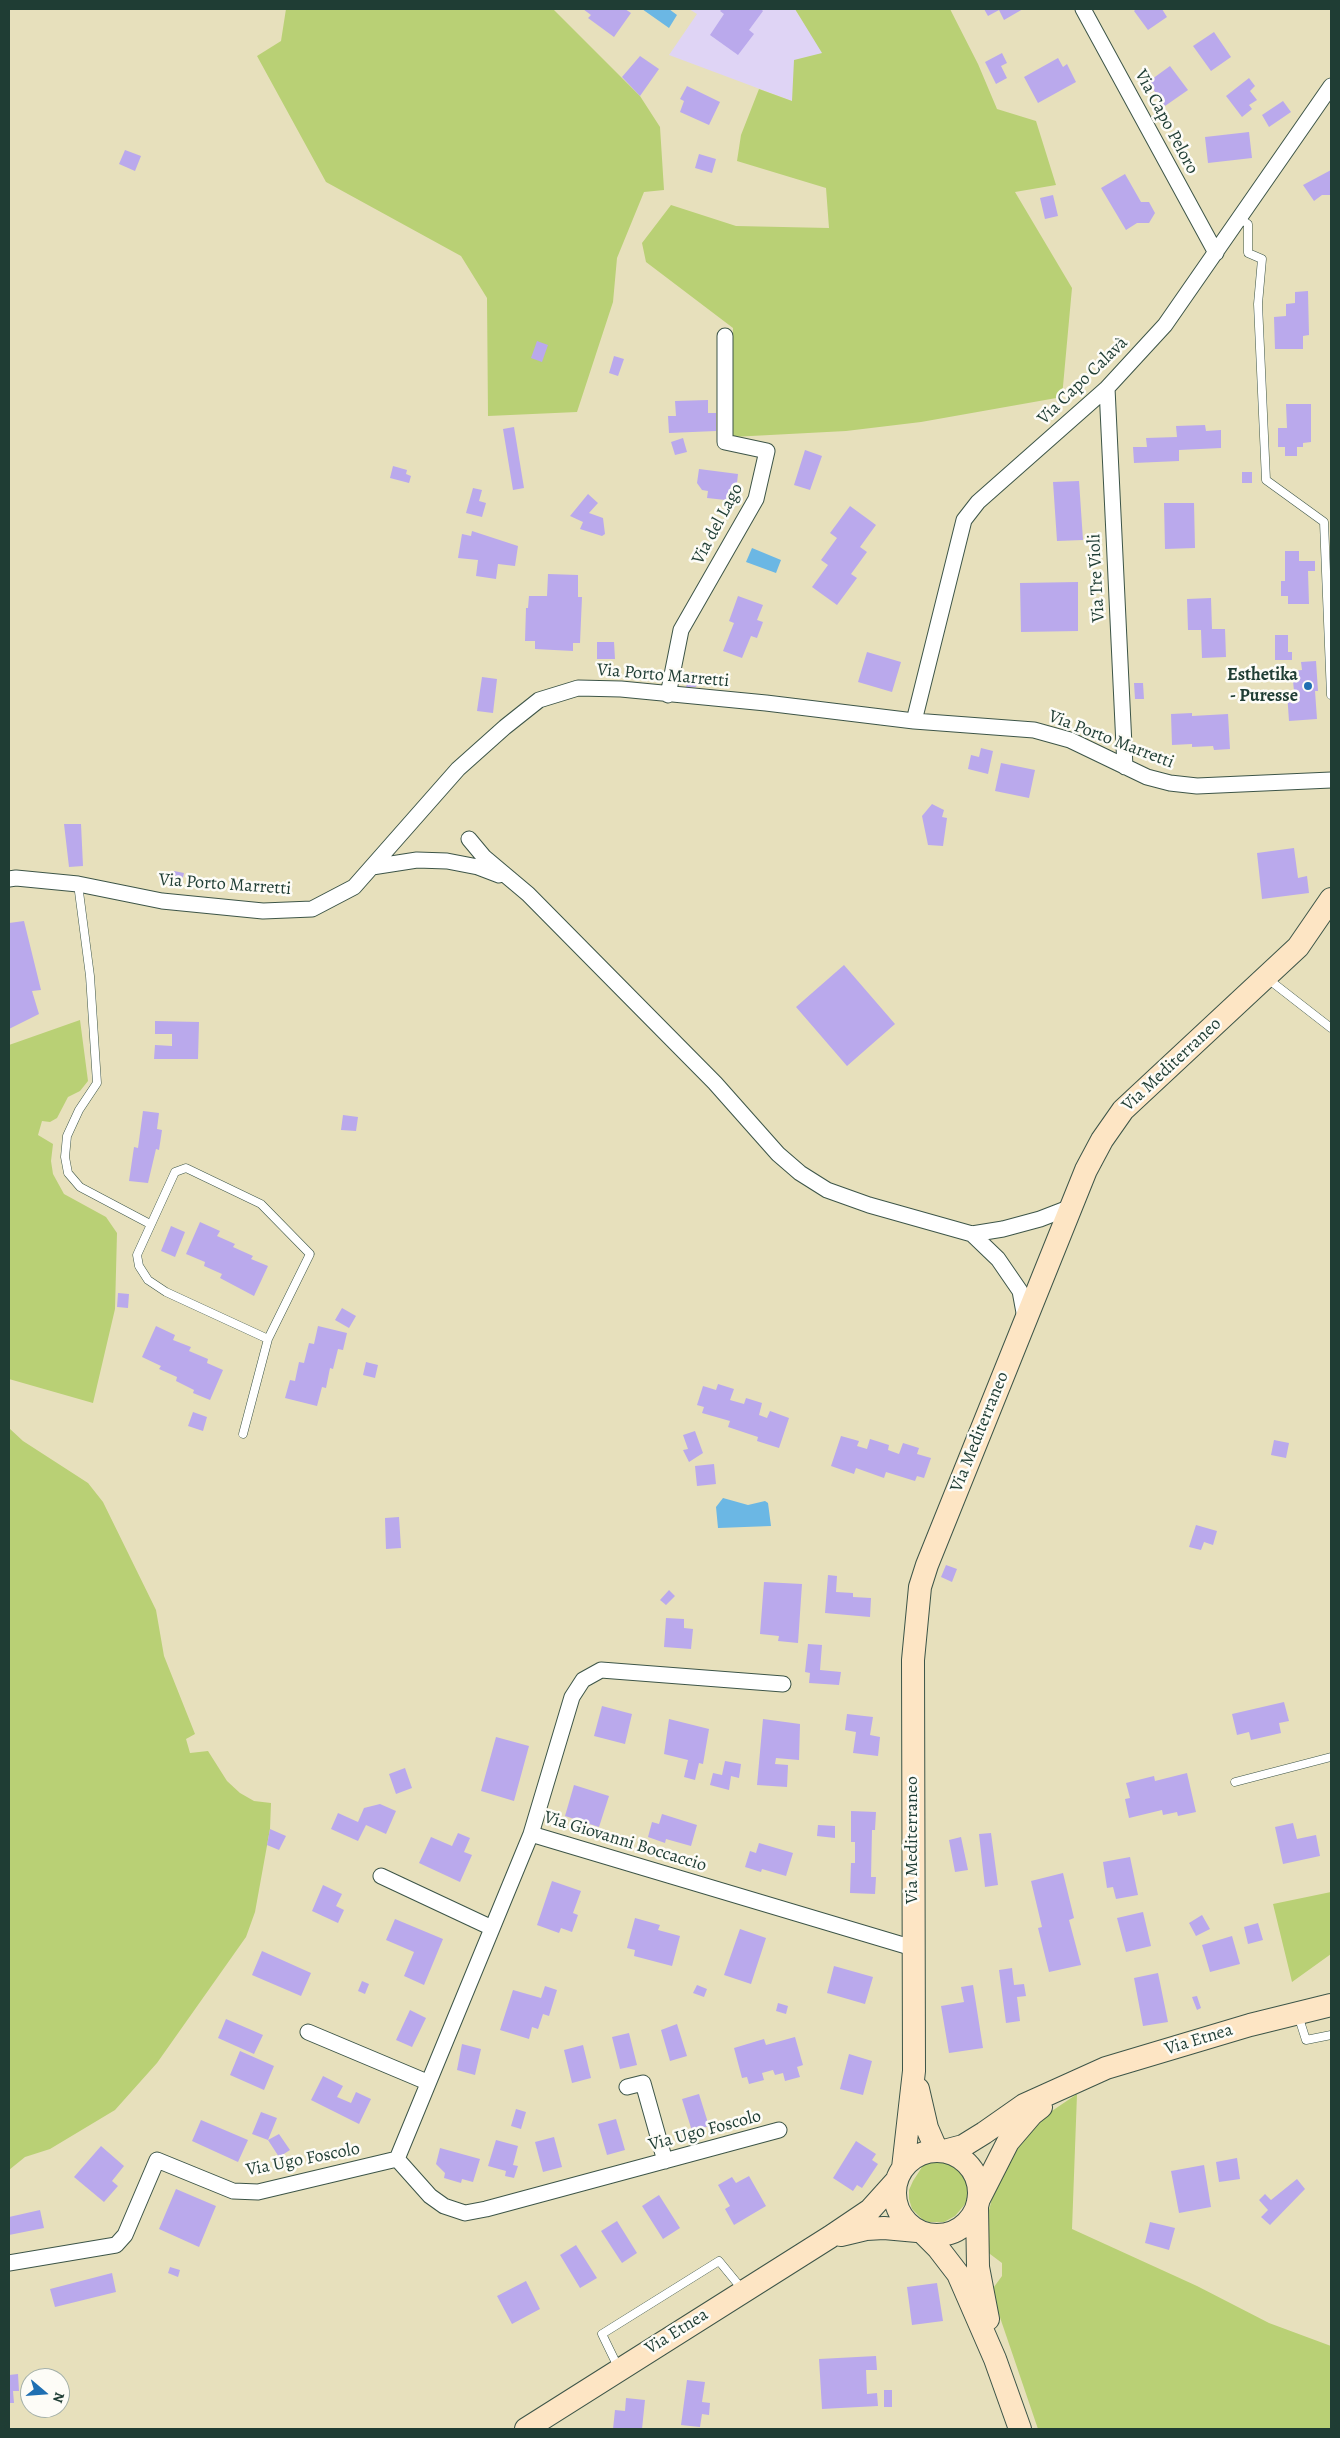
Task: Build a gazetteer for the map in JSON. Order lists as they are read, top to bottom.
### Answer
{
  "streets": {
    "street": [
      "Via Capo Peloro",
      "Via Capo Calavà",
      "Via del Lago",
      "Via Tre Violi",
      "Via Porto Marretti",
      "Via Mediterraneo",
      "Via Giovanni Boccaccio",
      "Via Etnea",
      "Via Ugo Foscolo"
    ]
  },
  "crossings": [
    ["Via Capo Peloro", "Via Capo Calavà"],
    ["Via Capo Calavà", "Via Tre Violi"],
    ["Via Capo Calavà", "Via Porto Marretti"],
    ["Via del Lago", "Via Porto Marretti"],
    ["Via Tre Violi", "Via Porto Marretti"],
    ["Via Mediterraneo", "Via Giovanni Boccaccio"]
  ],
  "places": ["Esthetika - Puresse"],
  "north": "right"
}
